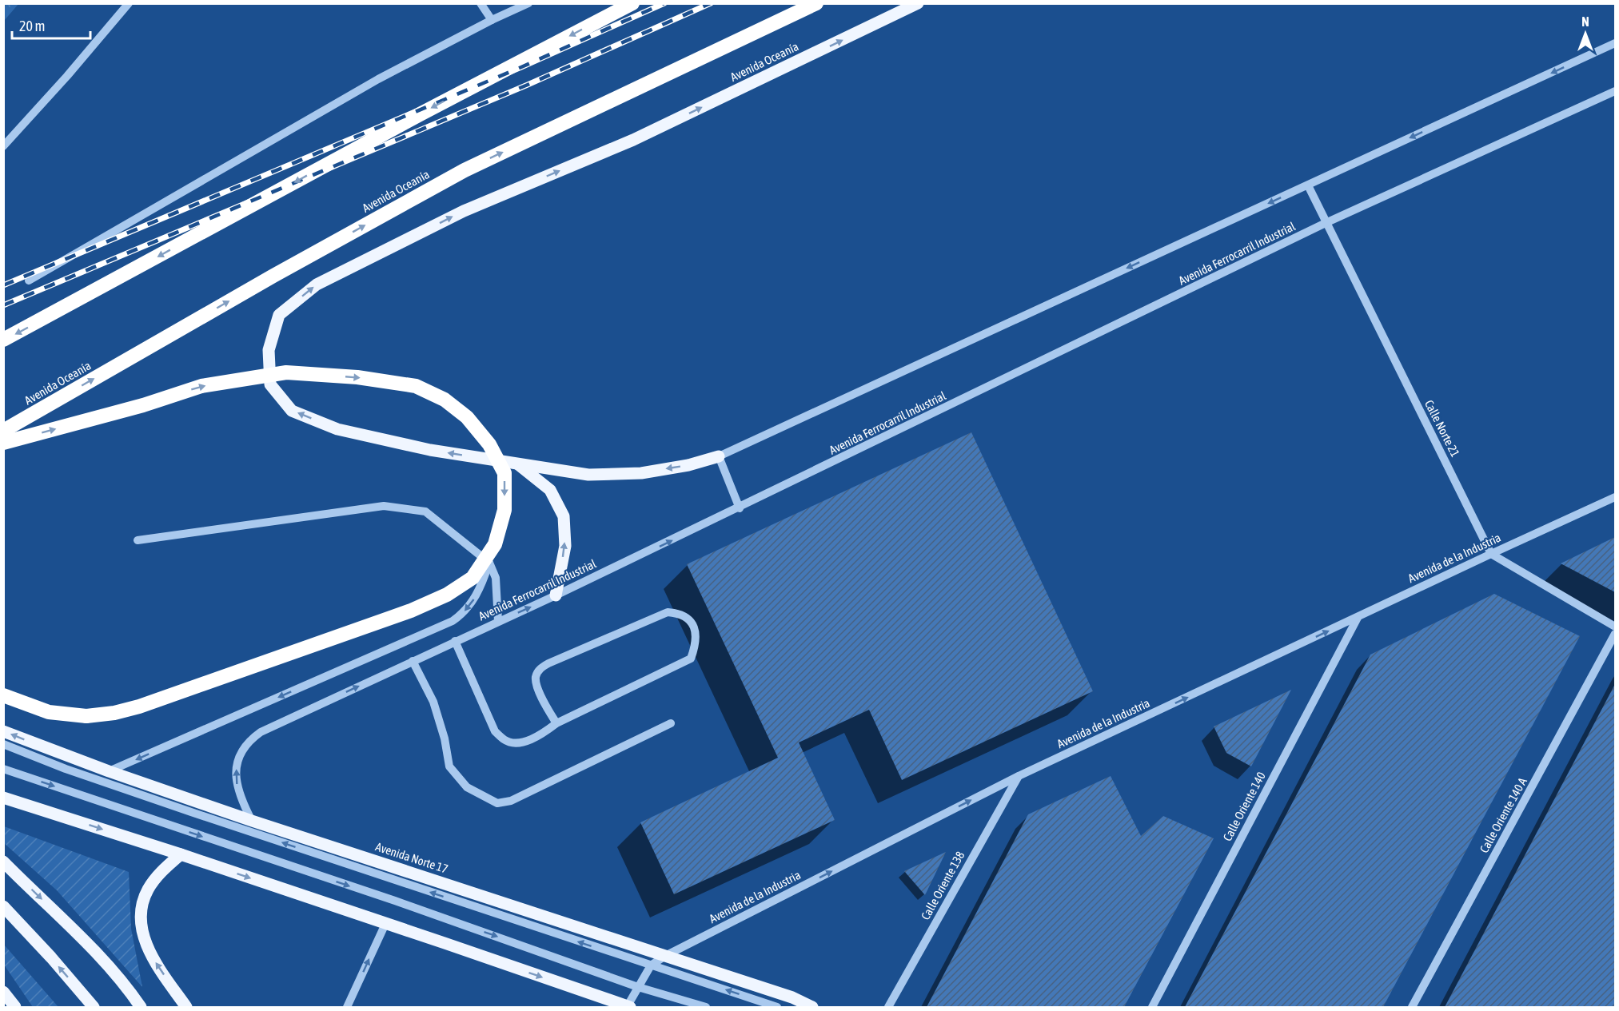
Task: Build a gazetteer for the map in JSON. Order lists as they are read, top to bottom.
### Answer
{
  "streets": {
    "highway": ["Avenida Oceanía"],
    "main road": ["Avenida Norte 17"],
    "street": [
      "Avenida Ferrocarril Industrial",
      "Calle Norte 21",
      "Avenida de la Industria",
      "Calle Oriente 140",
      "Calle Oriente 140 A",
      "Calle Oriente 138"
    ]
  },
  "crossings": [
    ["Avenida Ferrocarril Industrial", "Calle Norte 21"],
    ["Avenida Ferrocarril Industrial", "Avenida Norte 17"],
    ["Calle Norte 21", "Avenida de la Industria"],
    ["Avenida de la Industria", "Calle Oriente 140"],
    ["Avenida de la Industria", "Avenida Norte 17"],
    ["Avenida de la Industria", "Calle Oriente 138"]
  ],
  "one_way": ["Avenida de la Industria"],
  "scale_bar": "20 m",
  "north": "top"
}
